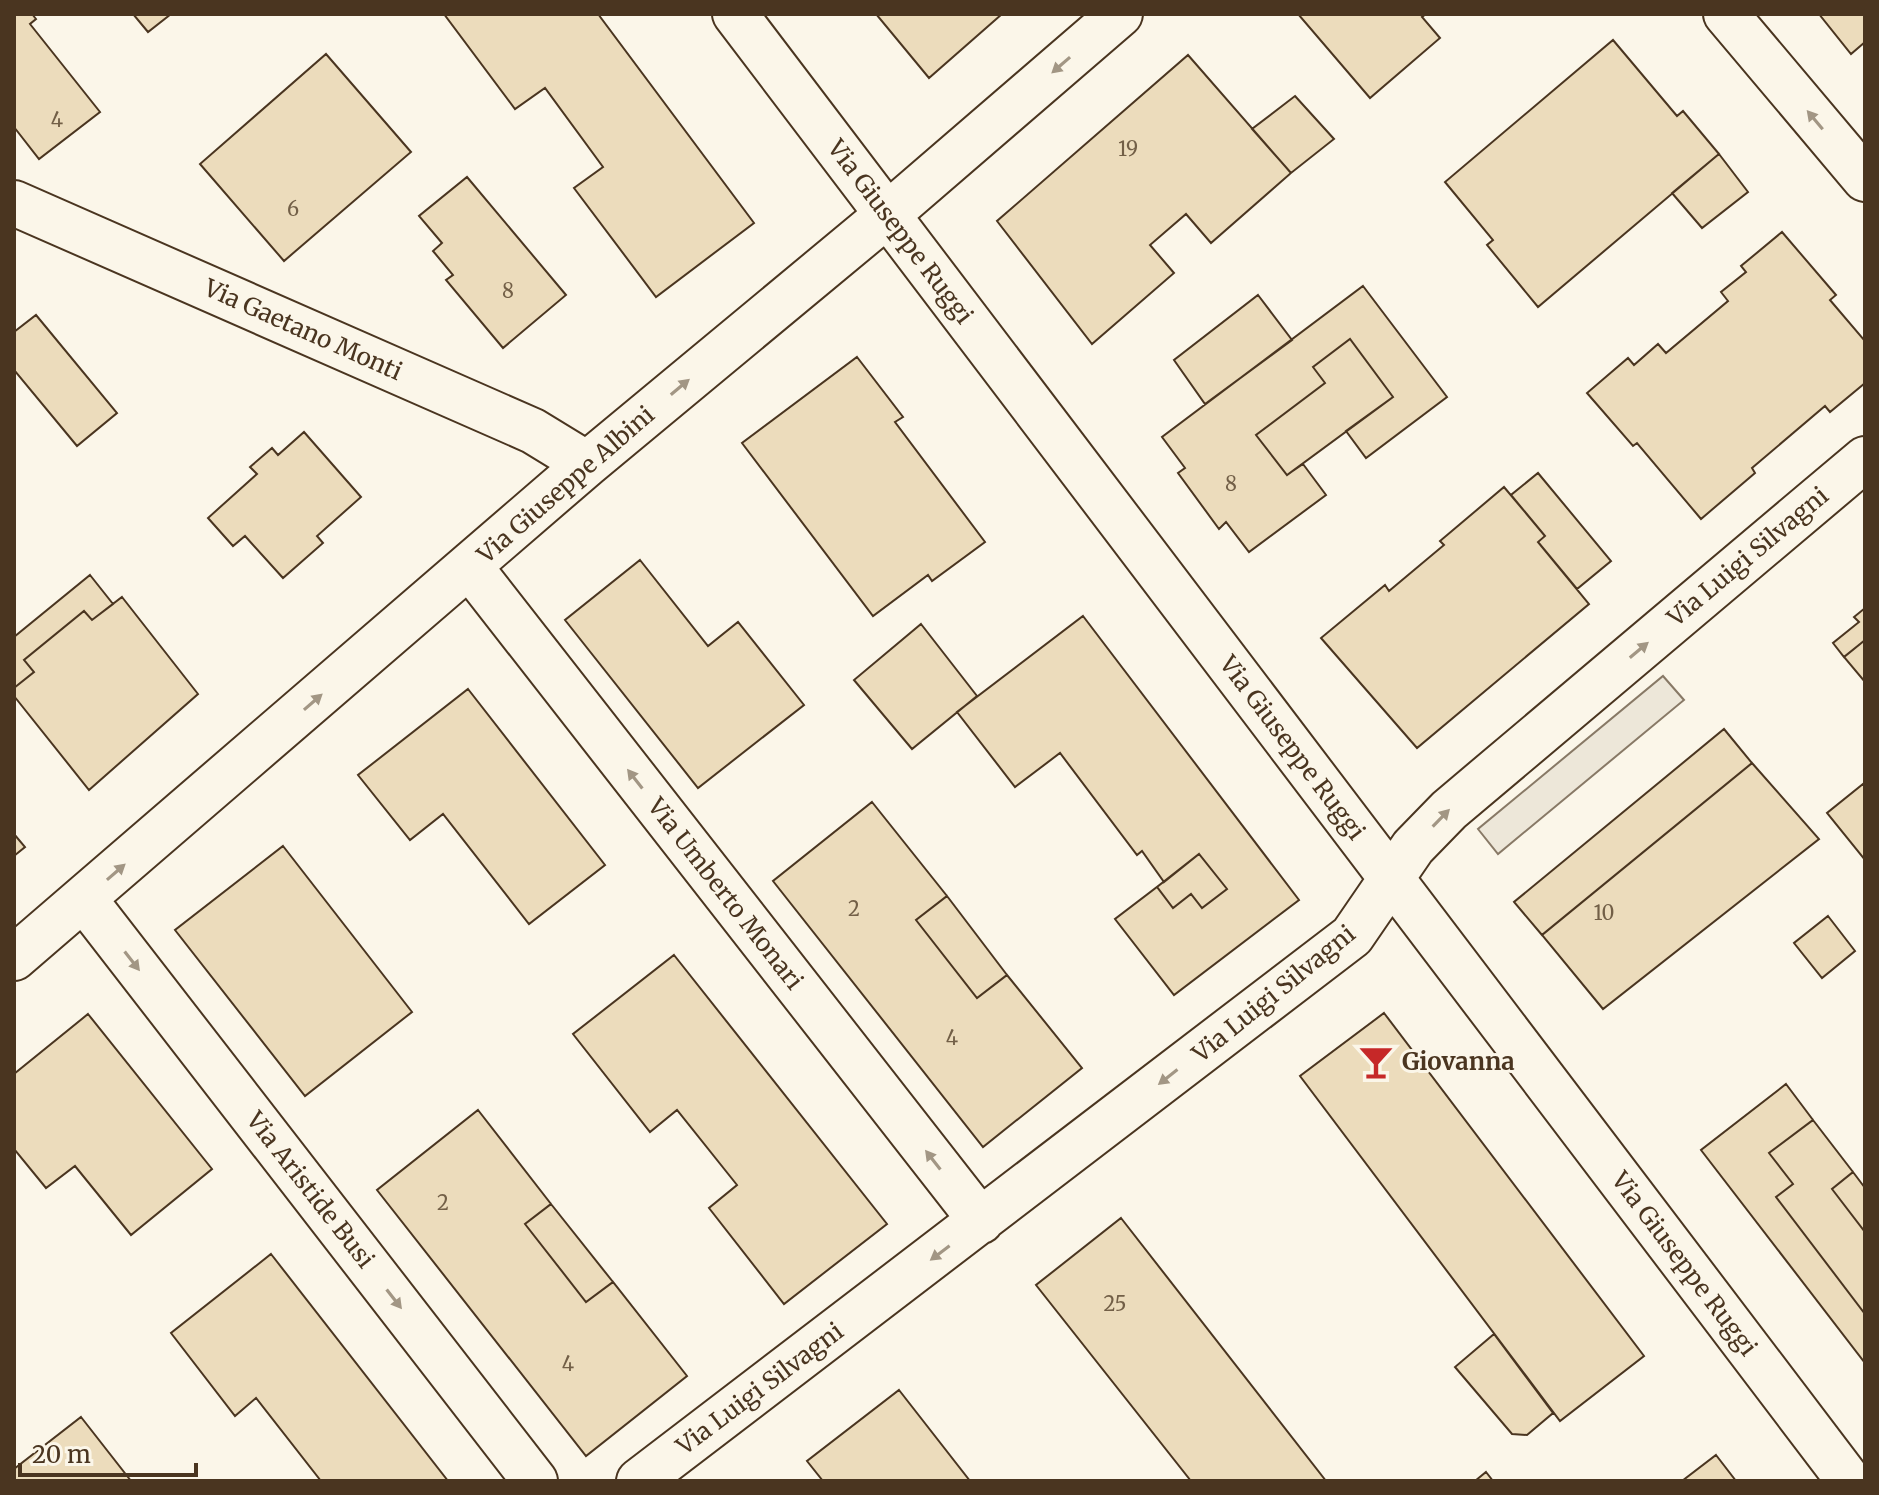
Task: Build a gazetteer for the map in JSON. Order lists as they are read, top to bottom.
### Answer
{
  "streets": {
    "street": [
      "Via Giuseppe Ruggi",
      "Via Gaetano Monti",
      "Via Giuseppe Albini",
      "Via Luigi Silvagni",
      "Via Umberto Monari",
      "Via Aristide Busi"
    ]
  },
  "crossings": [
    ["Via Giuseppe Ruggi", "Via Giuseppe Albini"],
    ["Via Giuseppe Ruggi", "Via Luigi Silvagni"],
    ["Via Gaetano Monti", "Via Giuseppe Albini"],
    ["Via Giuseppe Albini", "Via Umberto Monari"],
    ["Via Giuseppe Albini", "Via Aristide Busi"],
    ["Via Luigi Silvagni", "Via Umberto Monari"]
  ],
  "one_way": ["Via Umberto Monari", "Via Aristide Busi"],
  "places": {
    "bar": ["Giovanna"]
  },
  "house_numbers": [
    "4",
    "19",
    "6",
    "8",
    "8",
    "2",
    "10",
    "4",
    "2",
    "25",
    "4"
  ],
  "scale_bar": "20 m"
}
